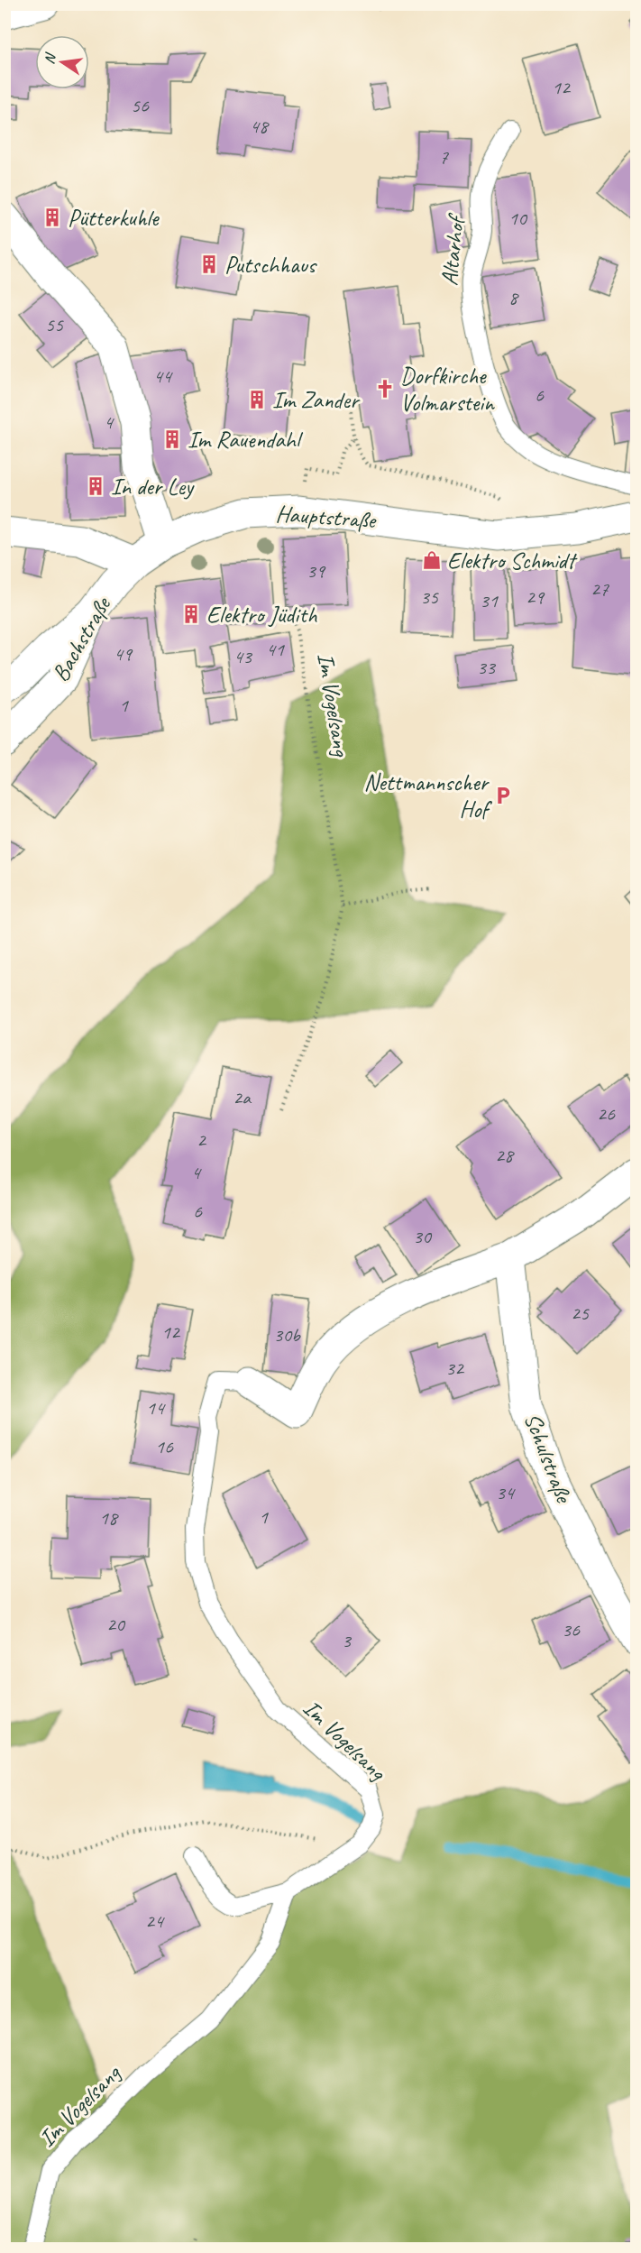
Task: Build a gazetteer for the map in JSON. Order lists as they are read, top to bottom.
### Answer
{
  "streets": {
    "street": ["Hauptstraße", "Bachstraße", "Schulstraße"],
    "lane": ["Altarhof", "Im Vogelsang"]
  },
  "crossings": [
    ["Hauptstraße", "Bachstraße"],
    ["Hauptstraße", "Im Vogelsang"]
  ],
  "places": {
    "building": [
      "Pütterkuhle",
      "Putschhaus",
      "Im Zander",
      "Im Rauendahl",
      "In der Ley",
      "Elektro Jüdith"
    ],
    "church": ["Dorfkirche Volmarstein"],
    "shop": ["Elektro Schmidt"],
    "parking": ["Nettmannscher Hof"]
  },
  "house_numbers": [
    "12",
    "56",
    "48",
    "7",
    "10",
    "8",
    "55",
    "44",
    "6",
    "4",
    "39",
    "27",
    "35",
    "29",
    "31",
    "41",
    "49",
    "43",
    "33",
    "1",
    "2a",
    "26",
    "2",
    "28",
    "4",
    "6",
    "30",
    "25",
    "12",
    "30b",
    "32",
    "14",
    "16",
    "34",
    "1",
    "18",
    "20",
    "36",
    "3",
    "24"
  ],
  "north": "left"
}
